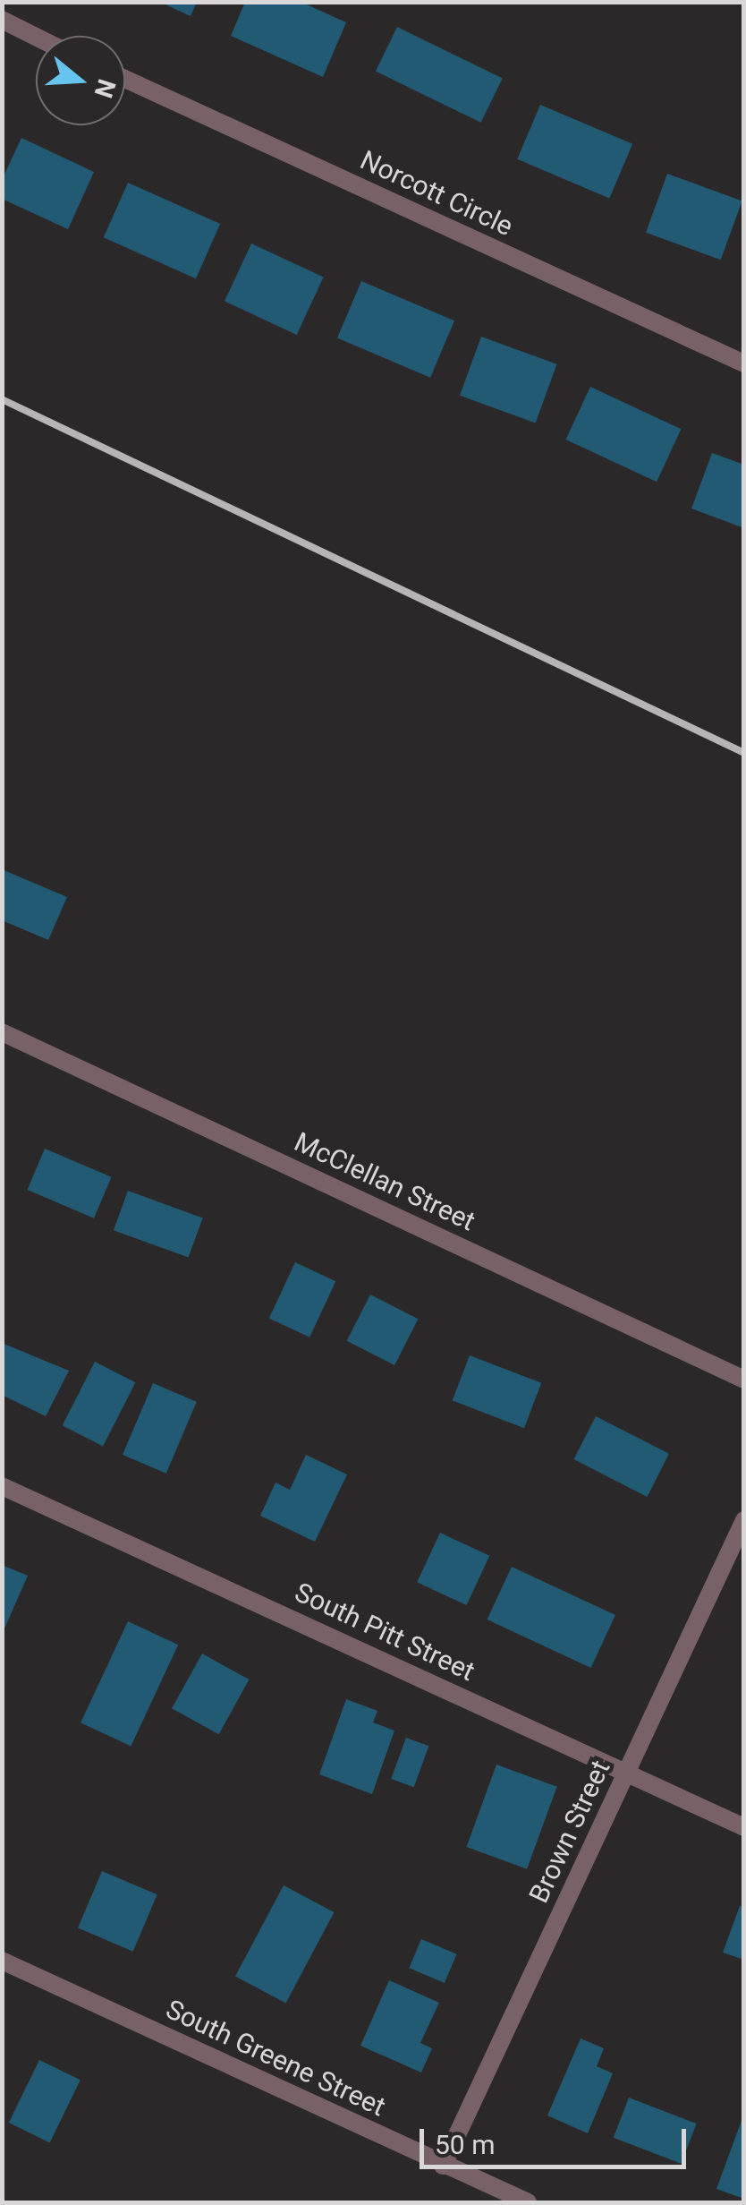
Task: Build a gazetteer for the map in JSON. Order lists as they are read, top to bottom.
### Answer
{
  "streets": {
    "street": [
      "Norcott Circle",
      "McClellan Street",
      "South Pitt Street",
      "Brown Street",
      "South Greene Street"
    ]
  },
  "crossings": [
    ["South Pitt Street", "Brown Street"],
    ["Brown Street", "South Greene Street"]
  ],
  "scale_bar": "50 m",
  "north": "right"
}
